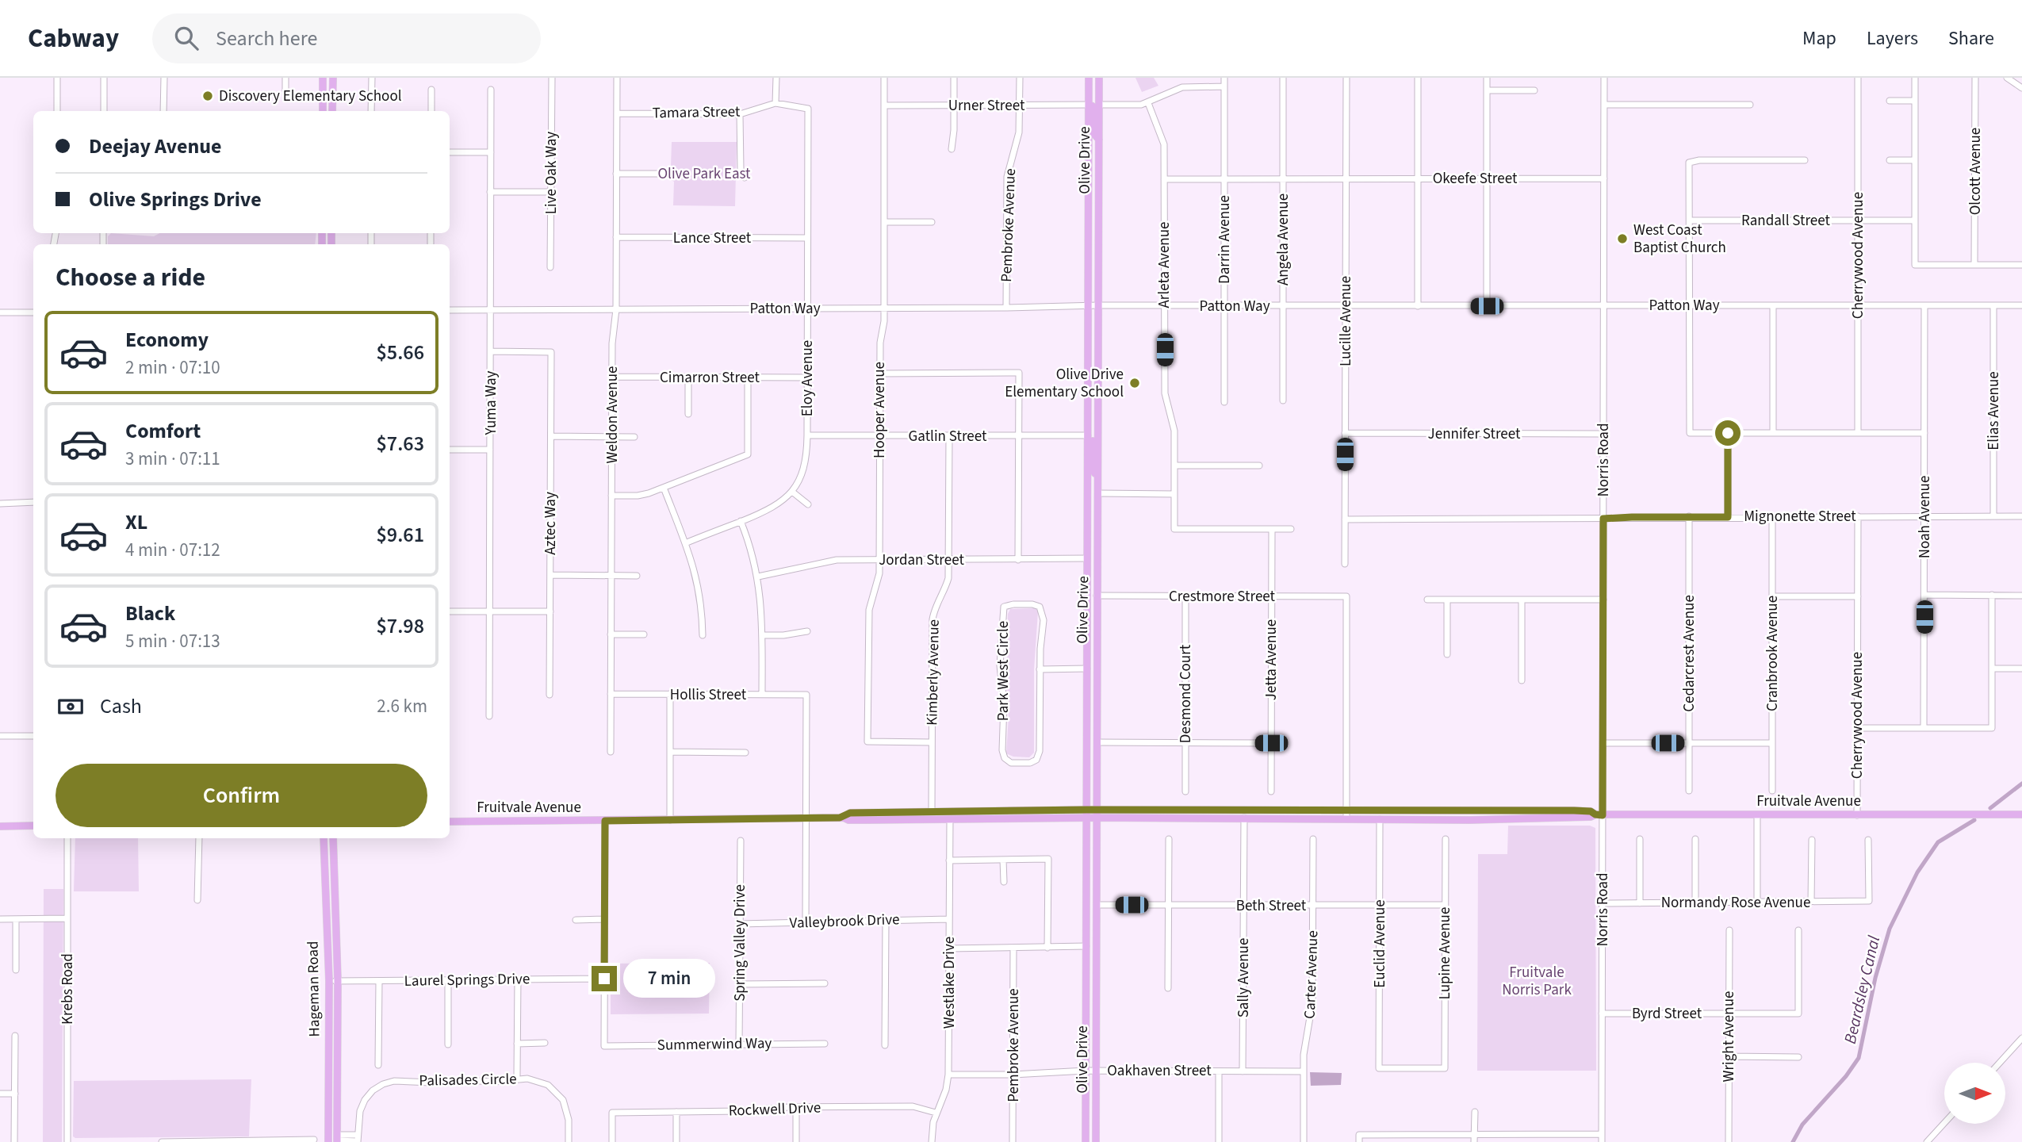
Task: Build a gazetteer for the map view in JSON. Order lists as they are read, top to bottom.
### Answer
{
  "streets": {
    "main road": ["Olive Drive", "Fruitvale Avenue", "Hageman Road"],
    "street": [
      "Urner Street",
      "Tamara Street",
      "Olcott Avenue",
      "Live Oak Way",
      "Okeefe Street",
      "Randall Street",
      "Pembroke Avenue",
      "Lance Street",
      "Darrin Avenue",
      "Angela Avenue",
      "Cherrywood Avenue",
      "Arleta Avenue",
      "Patton Way",
      "Lucille Avenue",
      "Cimarron Street",
      "Eloy Avenue",
      "Yuma Way",
      "Hooper Avenue",
      "Elias Avenue",
      "Weldon Avenue",
      "Jennifer Street",
      "Gatlin Street",
      "Norris Road",
      "Mignonette Street",
      "Noah Avenue",
      "Aztec Way",
      "Jordan Street",
      "Crestmore Street",
      "Cedarcrest Avenue",
      "Cranbrook Avenue",
      "Jetta Avenue",
      "Park West Circle",
      "Kimberly Avenue",
      "Desmond Court",
      "Hollis Street",
      "Normandy Rose Avenue",
      "Beth Street",
      "Valleybrook Drive",
      "Spring Valley Drive",
      "Euclid Avenue",
      "Lupine Avenue",
      "Carter Avenue",
      "Sally Avenue",
      "Laurel Springs Drive",
      "Westlake Drive",
      "Krebs Road",
      "Byrd Street",
      "Wright Avenue",
      "Summerwind Way",
      "Oakhaven Street",
      "Palisades Circle",
      "Rockwell Drive"
    ]
  },
  "crossings": [
    ["Urner Street", "Olive Drive"],
    ["Urner Street", "Pembroke Avenue"],
    ["Urner Street", "Hooper Avenue"],
    ["Tamara Street", "Eloy Avenue"],
    ["Tamara Street", "Weldon Avenue"],
    ["Olive Drive", "Patton Way"],
    ["Olive Drive", "Gatlin Street"],
    ["Olive Drive", "Jordan Street"],
    ["Olive Drive", "Crestmore Street"],
    ["Olive Drive", "Fruitvale Avenue"],
    ["Olive Drive", "Beth Street"],
    ["Olive Drive", "Oakhaven Street"],
    ["Okeefe Street", "Angela Avenue"],
    ["Okeefe Street", "Lucille Avenue"],
    ["Okeefe Street", "Norris Road"],
    ["Randall Street", "Cherrywood Avenue"],
    ["Pembroke Avenue", "Patton Way"],
    ["Pembroke Avenue", "Oakhaven Street"],
    ["Lance Street", "Eloy Avenue"],
    ["Lance Street", "Weldon Avenue"],
    ["Darrin Avenue", "Patton Way"],
    ["Angela Avenue", "Patton Way"],
    ["Cherrywood Avenue", "Patton Way"],
    ["Cherrywood Avenue", "Mignonette Street"],
    ["Cherrywood Avenue", "Fruitvale Avenue"],
    ["Arleta Avenue", "Patton Way"],
    ["Arleta Avenue", "Jetta Avenue"],
    ["Patton Way", "Lucille Avenue"],
    ["Patton Way", "Eloy Avenue"],
    ["Patton Way", "Yuma Way"],
    ["Patton Way", "Hooper Avenue"],
    ["Patton Way", "Elias Avenue"],
    ["Patton Way", "Weldon Avenue"],
    ["Patton Way", "Norris Road"],
    ["Patton Way", "Noah Avenue"],
    ["Lucille Avenue", "Jennifer Street"],
    ["Lucille Avenue", "Mignonette Street"],
    ["Cimarron Street", "Eloy Avenue"],
    ["Cimarron Street", "Weldon Avenue"],
    ["Eloy Avenue", "Gatlin Street"],
    ["Yuma Way", "Aztec Way"],
    ["Hooper Avenue", "Gatlin Street"],
    ["Hooper Avenue", "Jordan Street"],
    ["Hooper Avenue", "Kimberly Avenue"],
    ["Elias Avenue", "Mignonette Street"],
    ["Weldon Avenue", "Hollis Street"],
    ["Jennifer Street", "Norris Road"],
    ["Gatlin Street", "Kimberly Avenue"],
    ["Norris Road", "Mignonette Street"],
    ["Norris Road", "Fruitvale Avenue"],
    ["Norris Road", "Normandy Rose Avenue"],
    ["Norris Road", "Byrd Street"],
    ["Mignonette Street", "Noah Avenue"],
    ["Mignonette Street", "Cedarcrest Avenue"],
    ["Mignonette Street", "Cranbrook Avenue"],
    ["Jordan Street", "Kimberly Avenue"],
    ["Crestmore Street", "Jetta Avenue"],
    ["Crestmore Street", "Desmond Court"],
    ["Crestmore Street", "Fruitvale Avenue"],
    ["Kimberly Avenue", "Fruitvale Avenue"],
    ["Hollis Street", "Fruitvale Avenue"],
    ["Fruitvale Avenue", "Euclid Avenue"],
    ["Fruitvale Avenue", "Sally Avenue"],
    ["Fruitvale Avenue", "Westlake Drive"],
    ["Beth Street", "Euclid Avenue"],
    ["Beth Street", "Lupine Avenue"],
    ["Beth Street", "Carter Avenue"],
    ["Beth Street", "Sally Avenue"],
    ["Valleybrook Drive", "Spring Valley Drive"],
    ["Valleybrook Drive", "Westlake Drive"],
    ["Spring Valley Drive", "Summerwind Way"],
    ["Euclid Avenue", "Lupine Avenue"],
    ["Carter Avenue", "Oakhaven Street"],
    ["Sally Avenue", "Oakhaven Street"],
    ["Laurel Springs Drive", "Hageman Road"],
    ["Laurel Springs Drive", "Summerwind Way"],
    ["Westlake Drive", "Oakhaven Street"],
    ["Westlake Drive", "Rockwell Drive"],
    ["Hageman Road", "Palisades Circle"],
    ["Byrd Street", "Wright Avenue"]
  ],
  "water": ["Beardsley Canal"],
  "parks": ["Olive Park East", "Fruitvale Norris Park"],
  "places": ["Discovery Elementary School", "West Coast Baptist Church", "Olive Drive Elementary School"],
  "north": "right",
  "page": {
    "header": "Cabway",
    "search": "Search here",
    "nav": ["Map", "Layers", "Share"],
    "banner": ["Deejay Avenue", "Olive Springs Drive"],
    "heading": "Choose a ride",
    "list": [
      {
        "name": "Economy",
        "note": "2 min · 07:10",
        "value": "$5.66"
      },
      {
        "name": "Comfort",
        "note": "3 min · 07:11",
        "value": "$7.63"
      },
      {
        "name": "XL",
        "note": "4 min · 07:12",
        "value": "$9.61"
      },
      {
        "name": "Black",
        "note": "5 min · 07:13",
        "value": "$7.98"
      }
    ],
    "pay": ["Cash", "2.6 km"],
    "buttons": "Confirm",
    "bubble": "7 min"
  }
}
